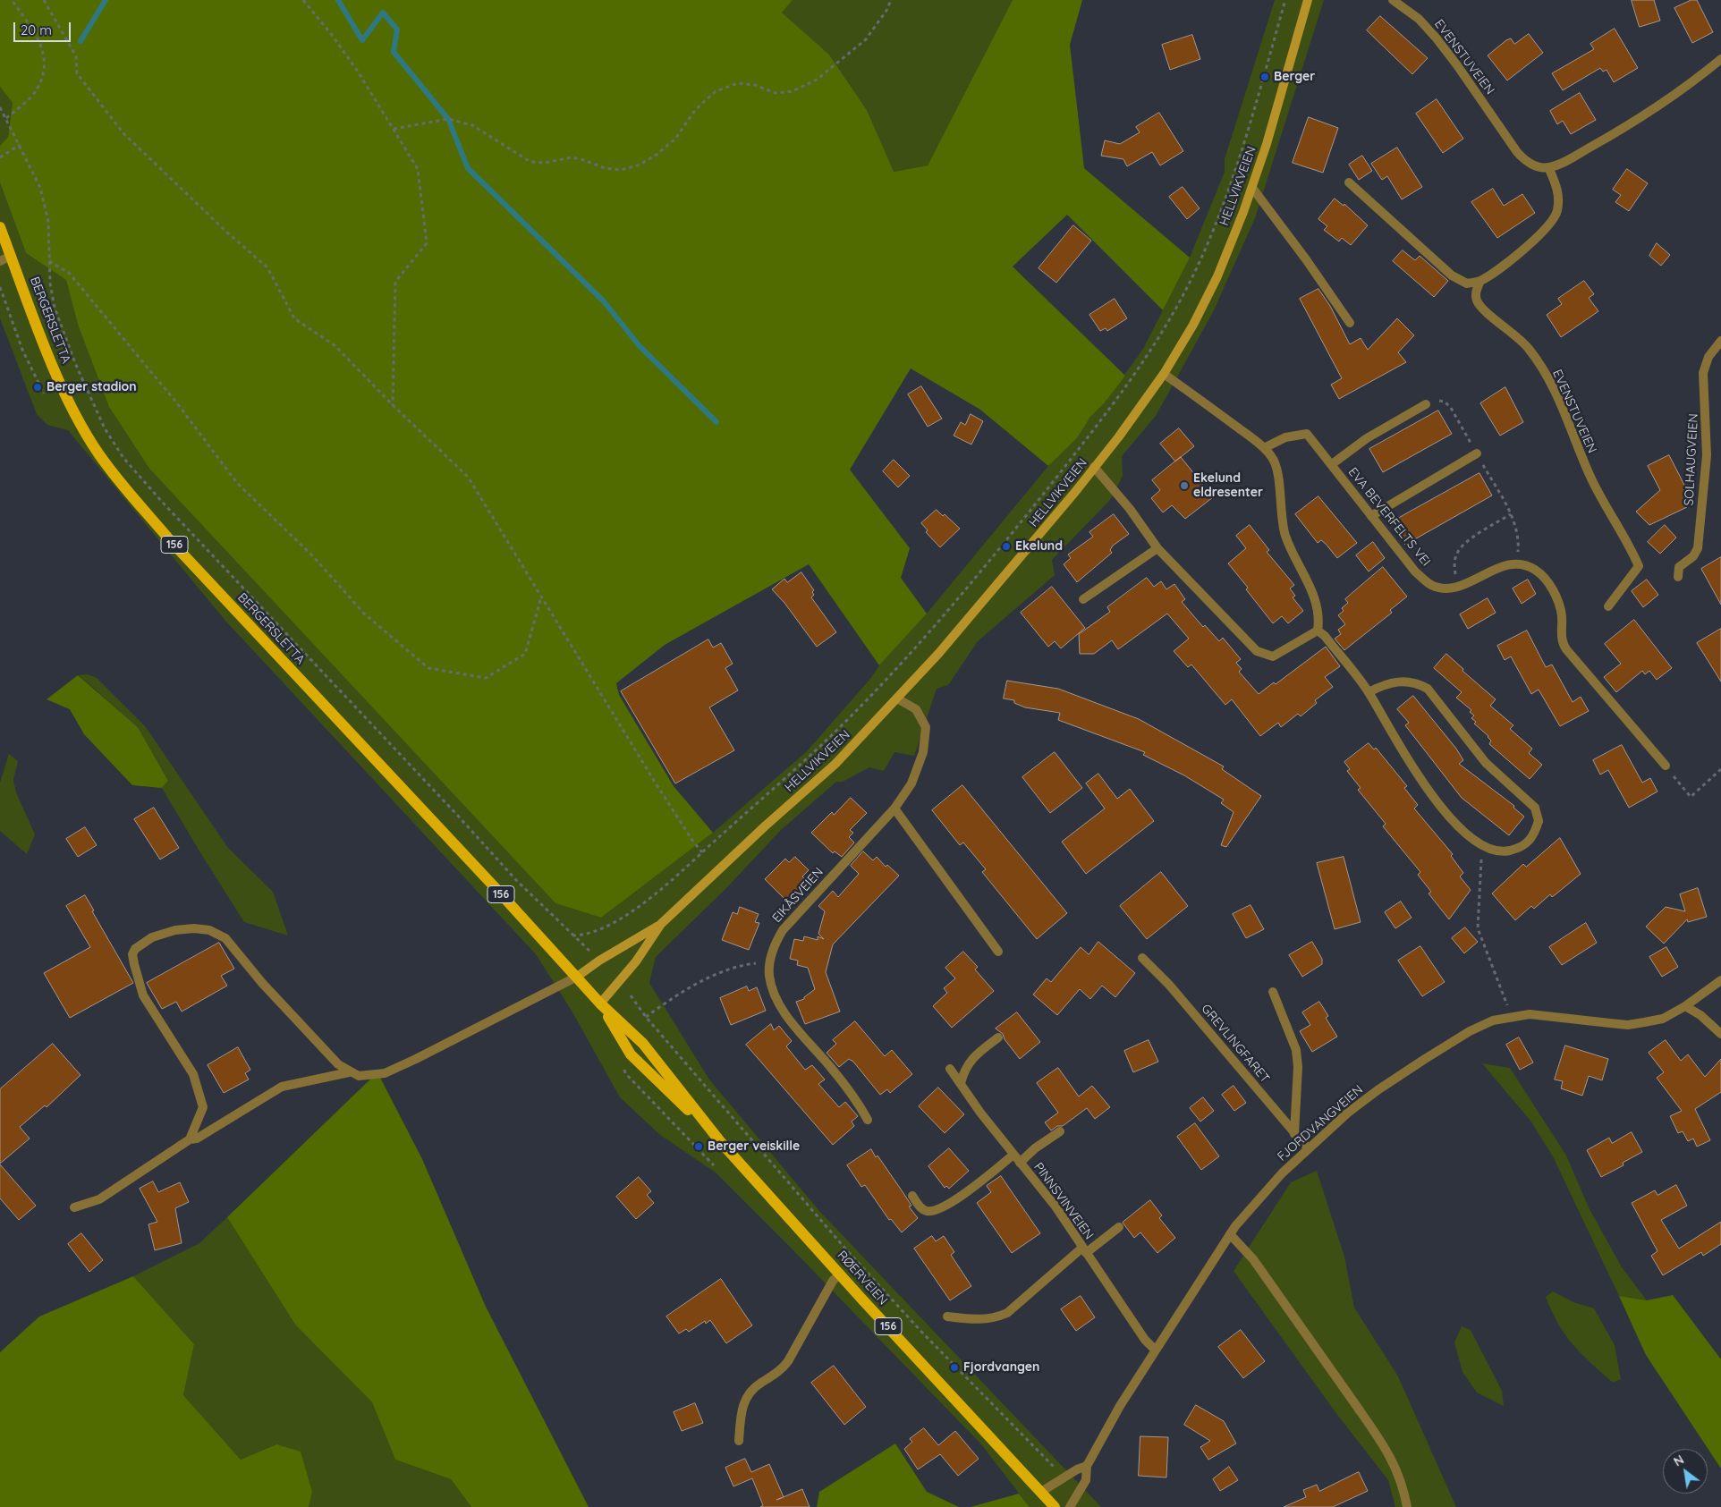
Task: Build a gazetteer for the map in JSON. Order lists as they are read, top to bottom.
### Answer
{
  "streets": {
    "main road": [
      "HELLVIKVEIEN",
      "BERGERSLETTA",
      "156",
      "RØERVEIEN"
    ],
    "street": [
      "EVENSTUVEIEN",
      "SOLHAUGVEIEN",
      "EVA BEVERFELTS VEI",
      "EIKÅSVEIEN",
      "GREVLINGFARET",
      "FJORDVANGVEIEN",
      "PINNSVINVEIEN"
    ]
  },
  "crossings": [
    ["HELLVIKVEIEN", "BERGERSLETTA"],
    ["HELLVIKVEIEN", "EIKÅSVEIEN"],
    ["HELLVIKVEIEN", "RØERVEIEN"],
    ["BERGERSLETTA", "RØERVEIEN"],
    ["GREVLINGFARET", "FJORDVANGVEIEN"],
    ["FJORDVANGVEIEN", "PINNSVINVEIEN"]
  ],
  "places": [
    "Berger",
    "Berger stadion",
    "Ekelund eldresenter",
    "Ekelund",
    "Berger veiskille",
    "Fjordvangen"
  ],
  "scale_bar": "20 m",
  "north": "top left"
}
